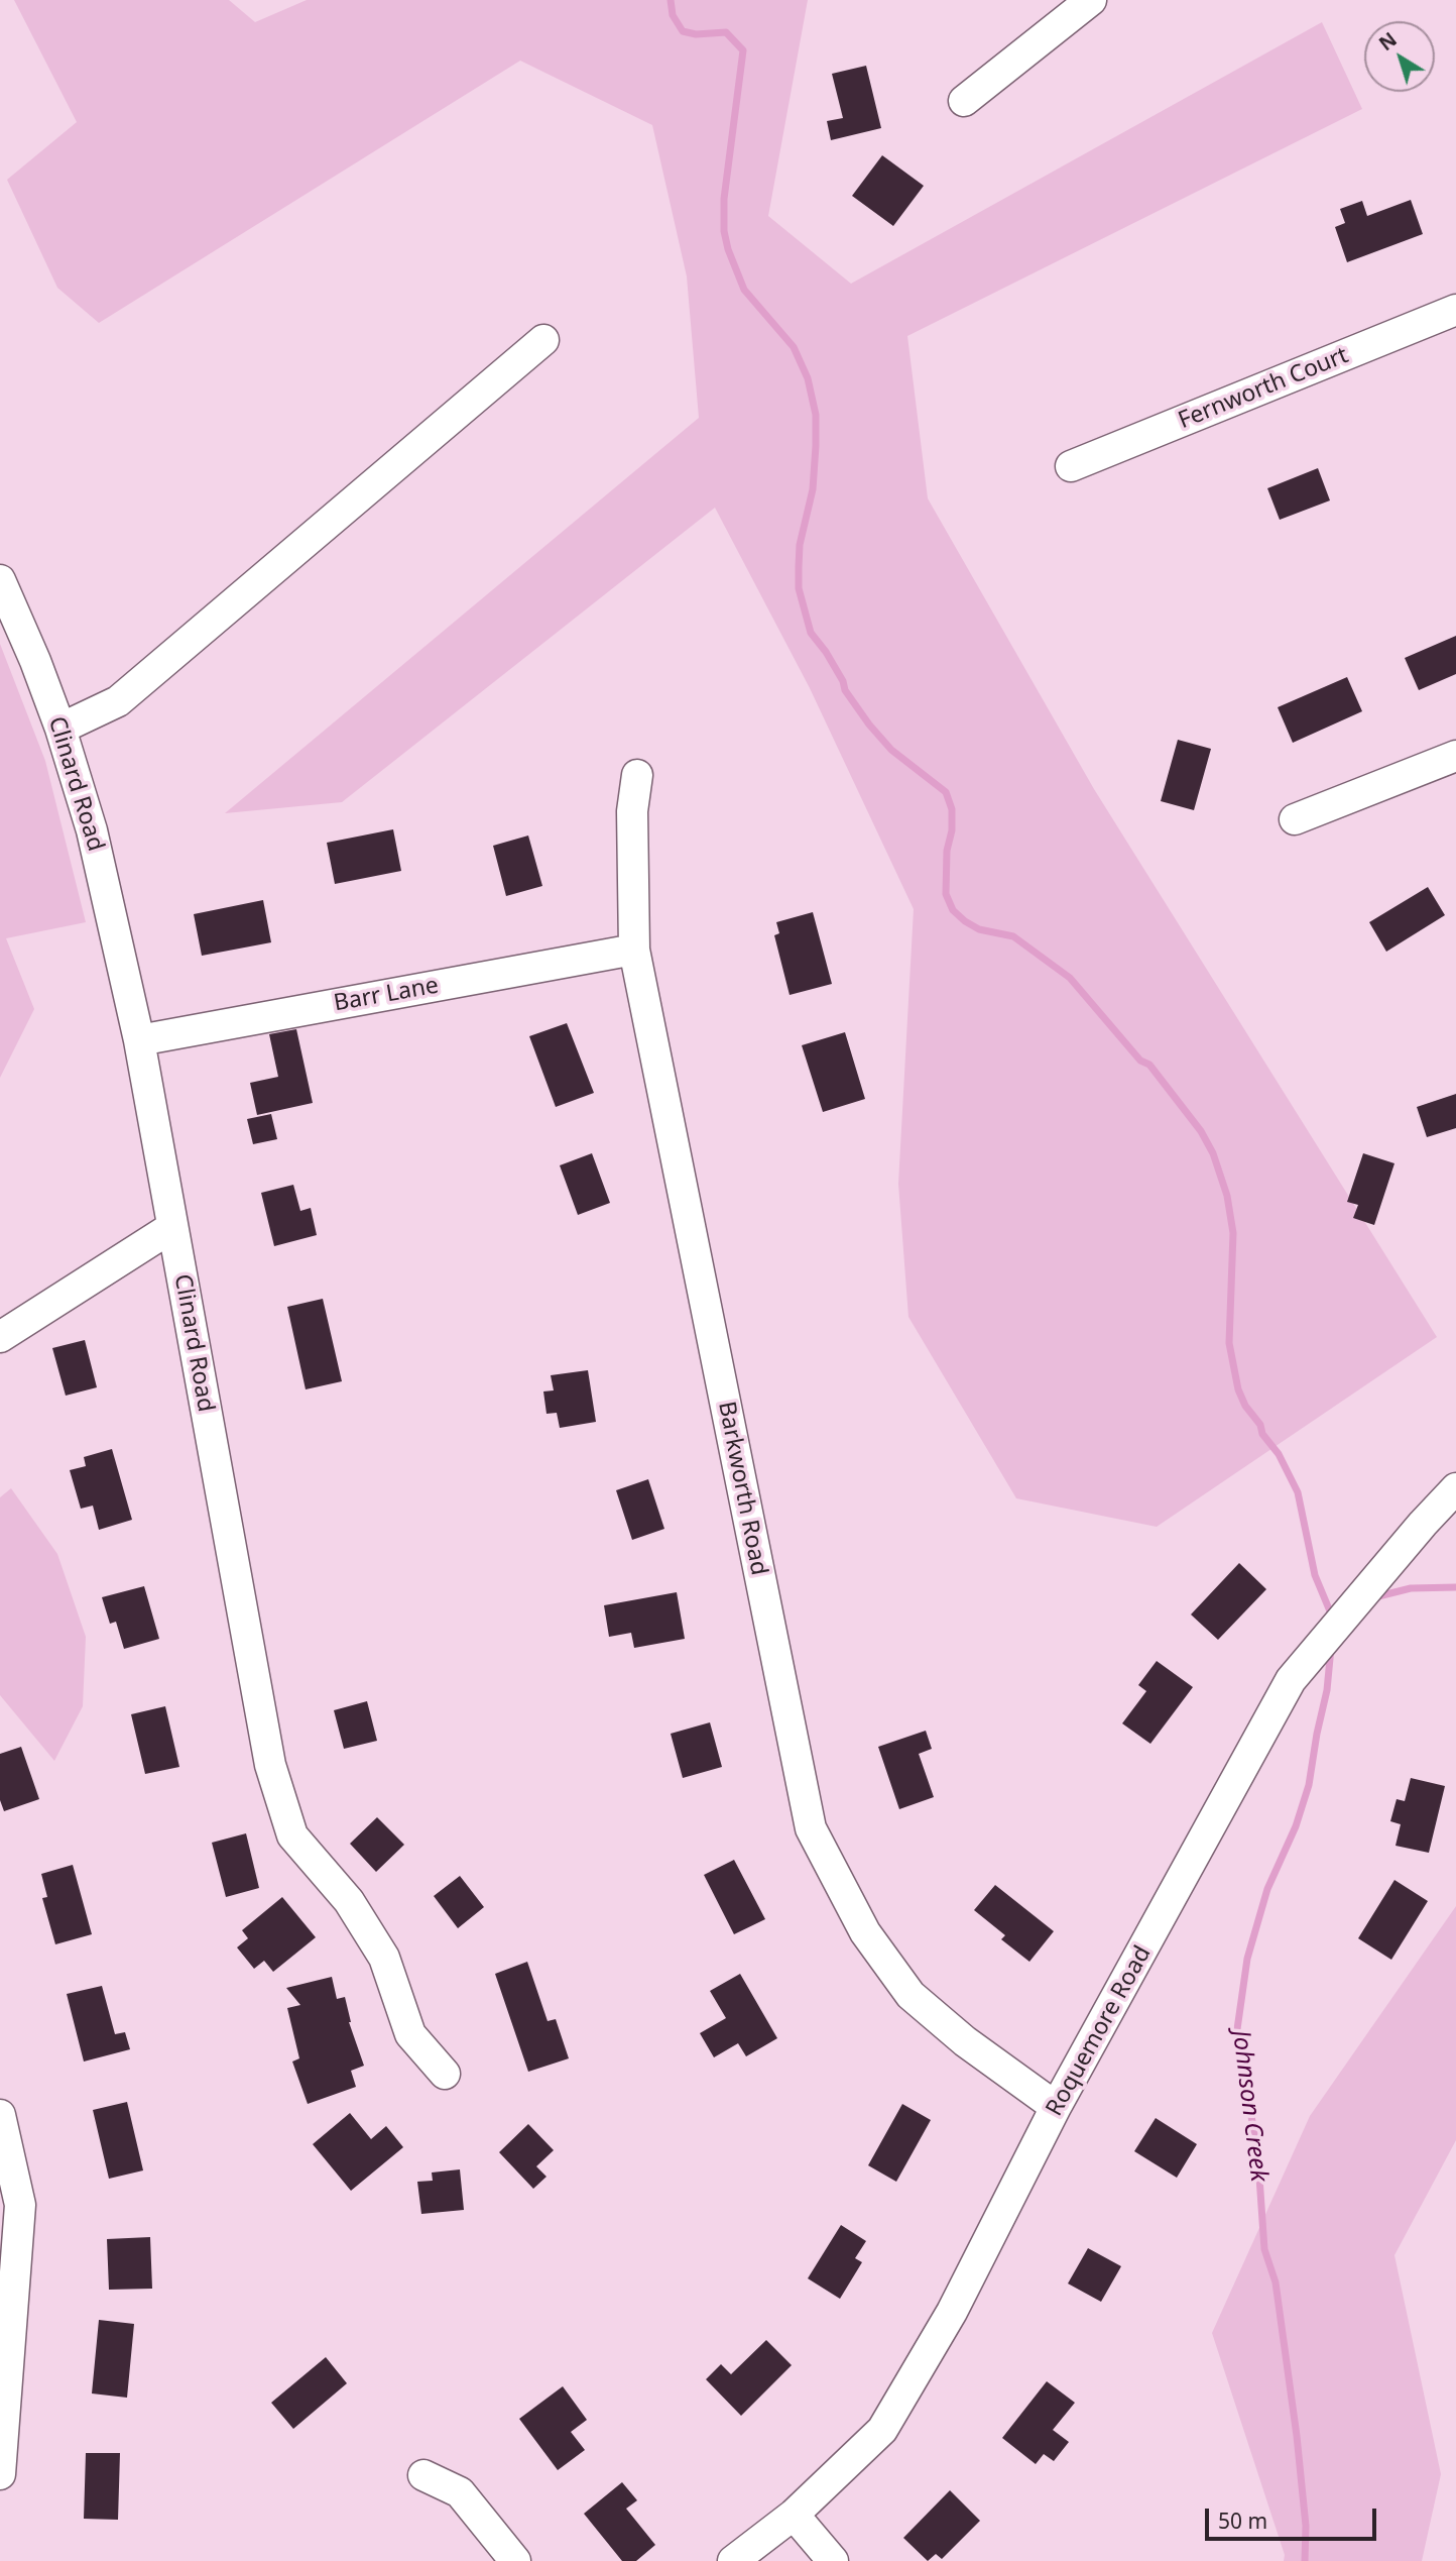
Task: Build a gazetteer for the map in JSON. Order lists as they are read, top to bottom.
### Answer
{
  "streets": {
    "street": [
      "Fernworth Court",
      "Clinard Road",
      "Barr Lane",
      "Barkworth Road",
      "Roquemore Road"
    ]
  },
  "crossings": [
    ["Clinard Road", "Barr Lane"],
    ["Barr Lane", "Barkworth Road"],
    ["Barkworth Road", "Roquemore Road"]
  ],
  "water": ["Johnson Creek"],
  "scale_bar": "50 m",
  "north": "top left"
}
